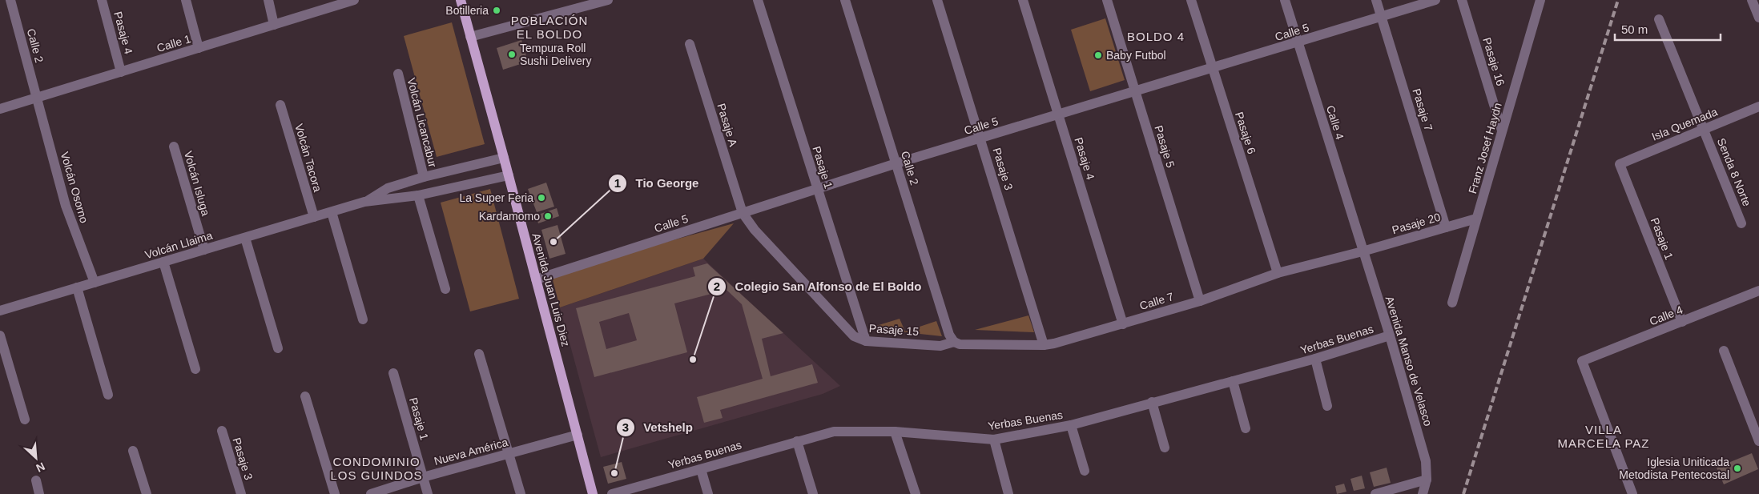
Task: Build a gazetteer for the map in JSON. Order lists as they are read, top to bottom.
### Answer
{
  "streets": {
    "main road": ["Avenida Juan Luis Diez"],
    "street": [
      "Calle 5",
      "Pasaje 4",
      "Calle 1",
      "Calle 2",
      "Pasaje 16",
      "Pasaje 7",
      "Volcán Licancabur",
      "Calle 4",
      "Isla Quemada",
      "Pasaje A",
      "Pasaje 6",
      "Pasaje 5",
      "Franz Josef Haydn",
      "Volcán Tacora",
      "Pasaje 1",
      "Pasaje 3",
      "Senda 8 Norte",
      "Volcán Isluga",
      "Volcán Osorno",
      "Pasaje 20",
      "Volcán Llaima",
      "Calle 7",
      "Pasaje 15",
      "Yerbas Buenas",
      "Avenida Manso de Velasco",
      "Nueva América"
    ]
  },
  "crossings": [
    ["Calle 5", "Pasaje 4"],
    ["Calle 5", "Calle 2"],
    ["Calle 5", "Pasaje 7"],
    ["Calle 5", "Calle 4"],
    ["Calle 5", "Pasaje A"],
    ["Calle 5", "Pasaje 6"],
    ["Calle 5", "Pasaje 5"],
    ["Calle 5", "Pasaje 1"],
    ["Calle 5", "Pasaje 3"],
    ["Calle 5", "Avenida Juan Luis Diez"],
    ["Calle 5", "Pasaje 15"],
    ["Pasaje 4", "Calle 1"],
    ["Pasaje 4", "Calle 7"],
    ["Calle 1", "Calle 2"],
    ["Calle 1", "Volcán Osorno"],
    ["Calle 2", "Volcán Osorno"],
    ["Calle 2", "Calle 7"],
    ["Calle 2", "Pasaje 15"],
    ["Pasaje 16", "Franz Josef Haydn"],
    ["Pasaje 7", "Pasaje 20"],
    ["Volcán Licancabur", "Volcán Llaima"],
    ["Calle 4", "Pasaje 1"],
    ["Calle 4", "Pasaje 20"],
    ["Calle 4", "Calle 7"],
    ["Calle 4", "Avenida Manso de Velasco"],
    ["Isla Quemada", "Pasaje 1"],
    ["Isla Quemada", "Senda 8 Norte"],
    ["Pasaje A", "Pasaje 15"],
    ["Pasaje 6", "Calle 7"],
    ["Pasaje 5", "Calle 7"],
    ["Franz Josef Haydn", "Pasaje 20"],
    ["Volcán Tacora", "Volcán Llaima"],
    ["Pasaje 1", "Pasaje 15"],
    ["Pasaje 1", "Nueva América"],
    ["Pasaje 3", "Calle 7"],
    ["Volcán Isluga", "Volcán Llaima"],
    ["Volcán Osorno", "Volcán Llaima"],
    ["Pasaje 20", "Calle 7"],
    ["Pasaje 20", "Avenida Manso de Velasco"],
    ["Volcán Llaima", "Avenida Juan Luis Diez"],
    ["Avenida Juan Luis Diez", "Nueva América"],
    ["Calle 7", "Pasaje 15"],
    ["Calle 7", "Avenida Manso de Velasco"],
    ["Yerbas Buenas", "Avenida Manso de Velasco"]
  ],
  "districts": [
    "POBLACIÓN EL BOLDO",
    "BOLDO 4",
    "VILLA MARCELA PAZ",
    "CONDOMINIO LOS GUINDOS"
  ],
  "places": [
    "Botilleria",
    "Tempura Roll Sushi Delivery",
    "Baby Futbol",
    "La Super Feria",
    "Kardamomo",
    "Tio George",
    "Colegio San Alfonso de El Boldo",
    "Iglesia Uniticada Metodista Pentecostal",
    "Vetshelp"
  ],
  "scale_bar": "50 m",
  "north": "bottom right"
}
